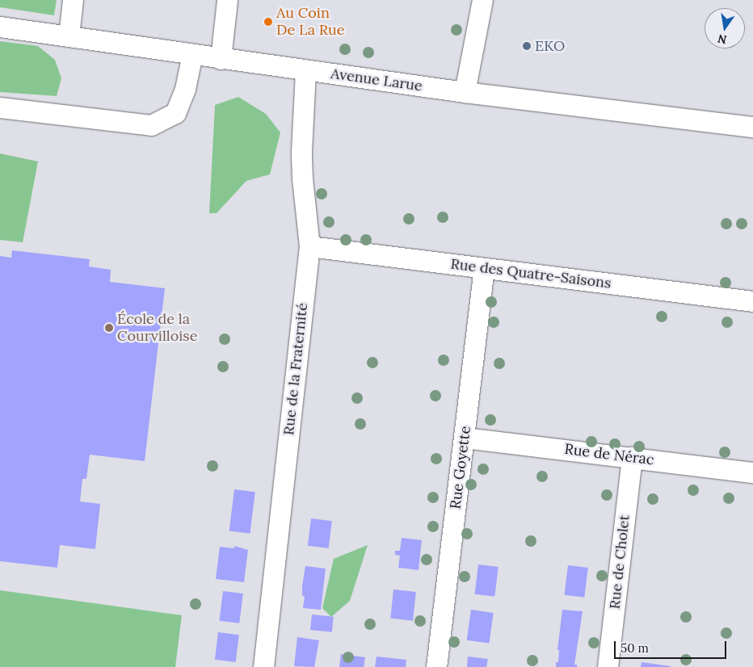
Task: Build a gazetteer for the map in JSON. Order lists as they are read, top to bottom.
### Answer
{
  "streets": {
    "street": [
      "Avenue Larue",
      "Rue des Quatre-Saisons",
      "Rue de la Fraternité",
      "Rue de Nérac",
      "Rue Goyette",
      "Rue de Cholet"
    ]
  },
  "crossings": [
    ["Avenue Larue", "Rue de la Fraternité"],
    ["Rue des Quatre-Saisons", "Rue de la Fraternité"],
    ["Rue des Quatre-Saisons", "Rue Goyette"],
    ["Rue de Nérac", "Rue Goyette"],
    ["Rue de Nérac", "Rue de Cholet"]
  ],
  "places": ["Au Coin De La Rue", "EKO", "École de la Courvilloise"],
  "scale_bar": "50 m",
  "north": "bottom"
}
